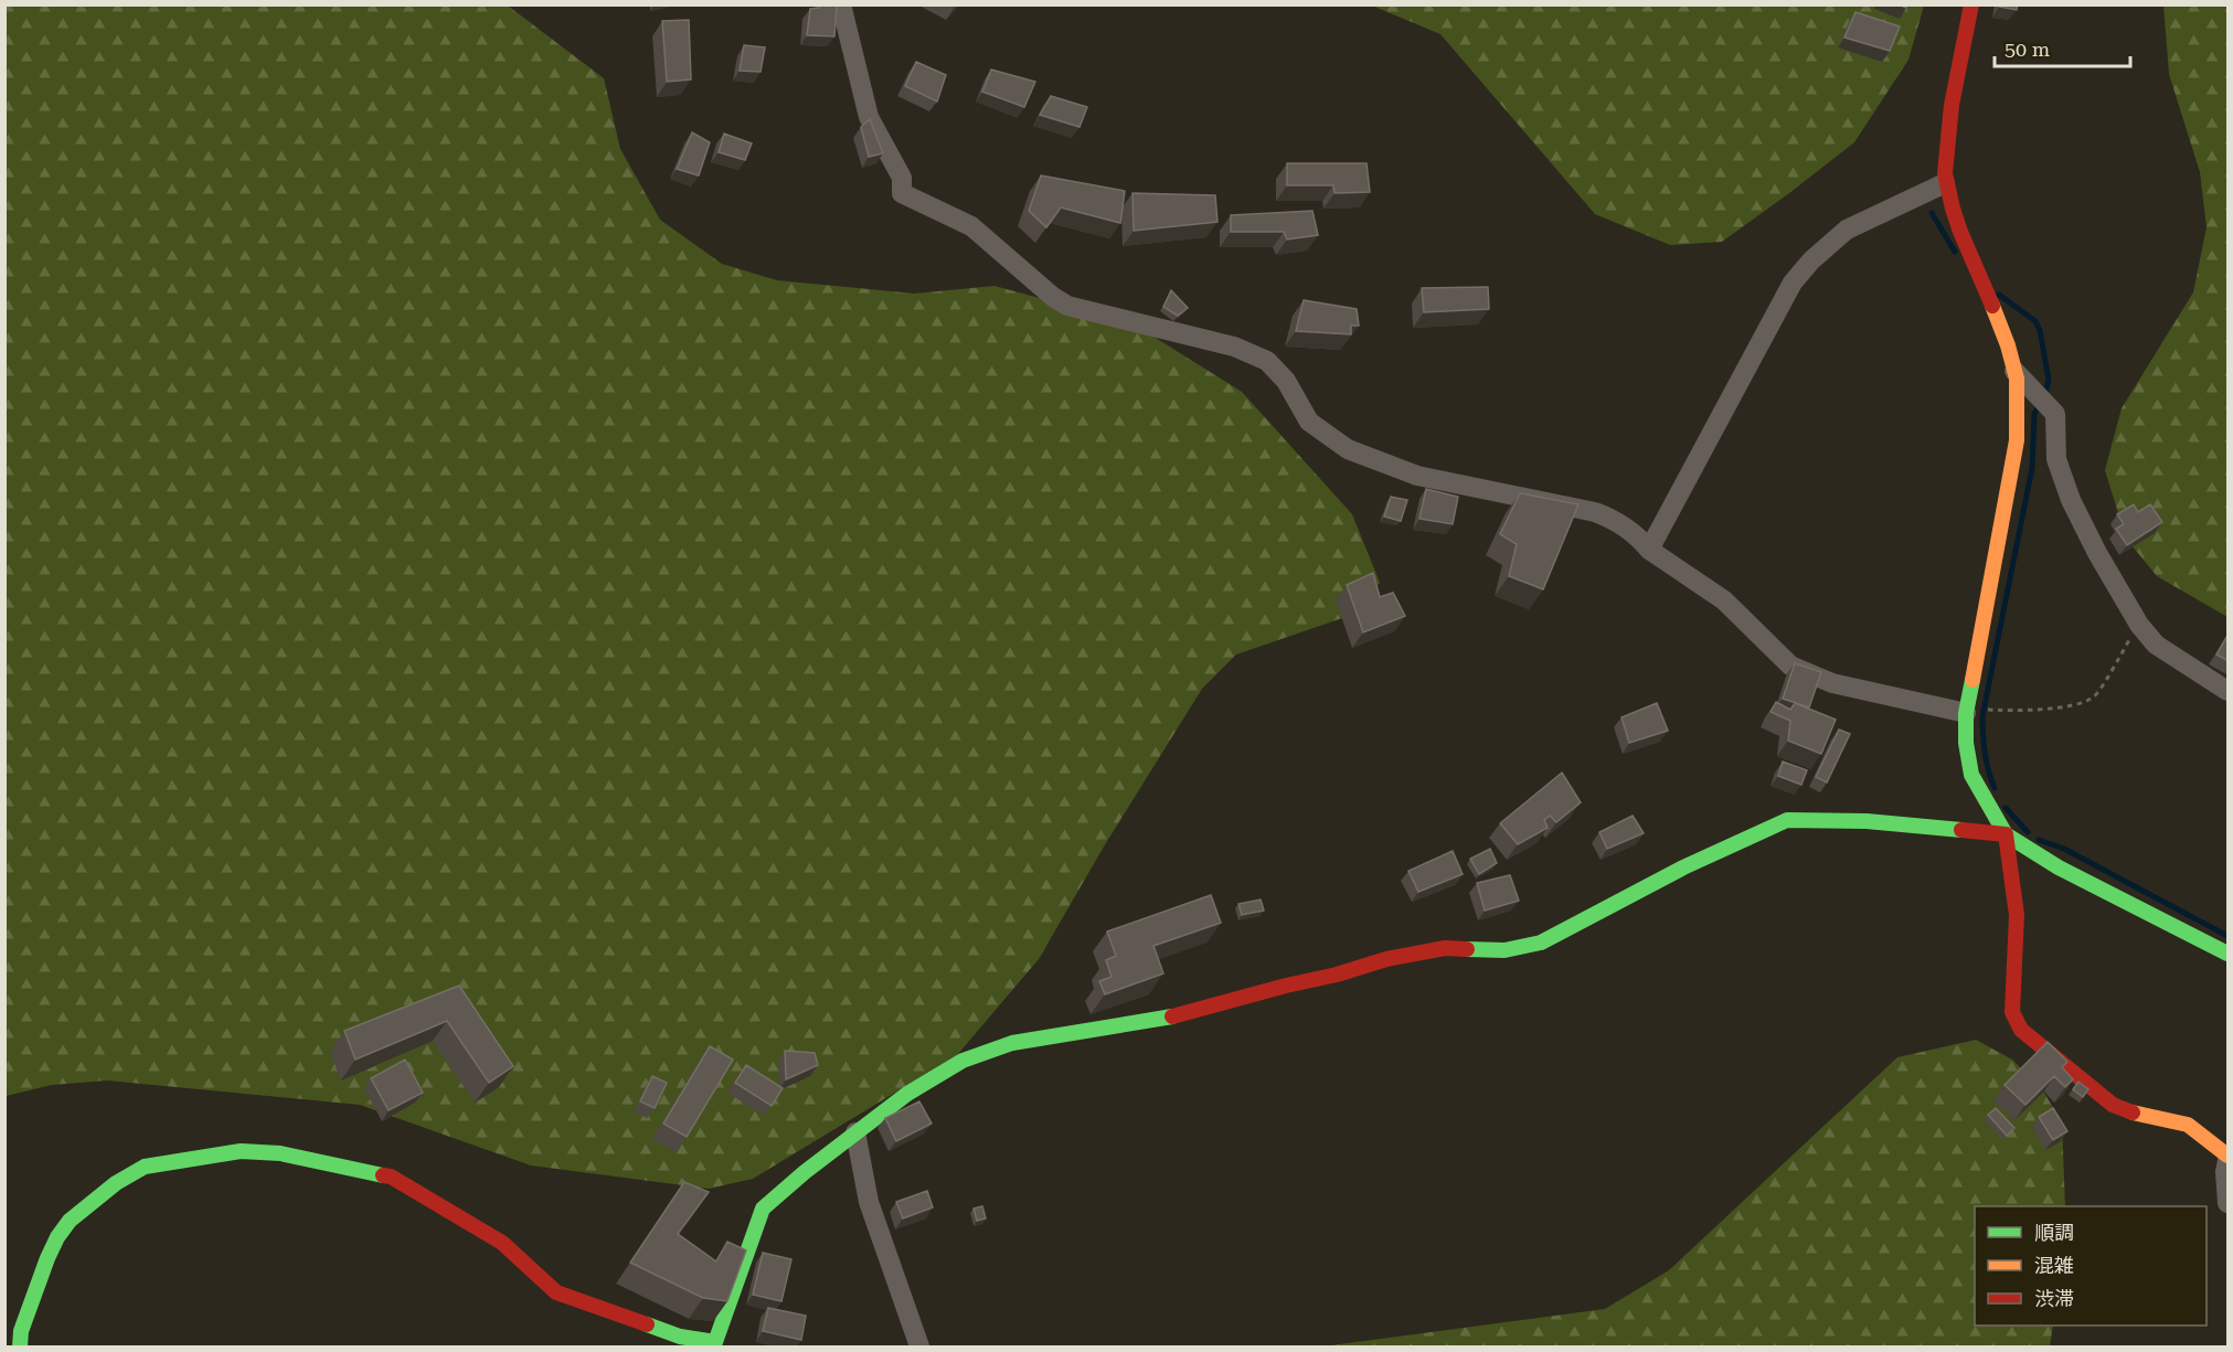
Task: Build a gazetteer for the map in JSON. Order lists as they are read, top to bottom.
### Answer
{
  "legend": ["順調", "混雑", "渋滞"],
  "scale_bar": "50 m"
}
